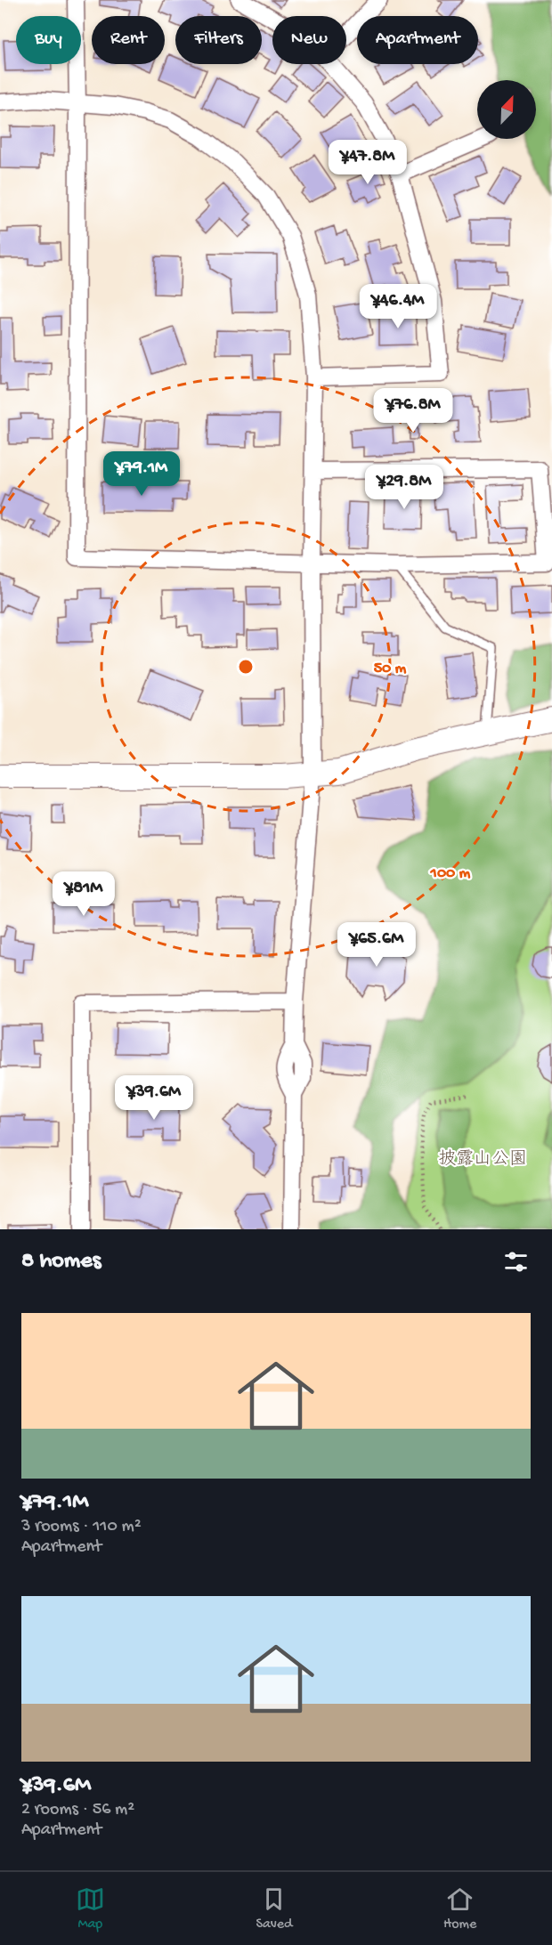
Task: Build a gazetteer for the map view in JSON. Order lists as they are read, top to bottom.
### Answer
{
  "parks": ["披露山公園"],
  "north": "top right",
  "page": {
    "chip": [
      "Buy",
      "Rent",
      "Filters",
      "New",
      "Apartment"
    ],
    "price": [
      "¥47.8M",
      "¥46.4M",
      "¥76.8M",
      "¥79.1M",
      "¥29.8M",
      "¥81M",
      "¥65.6M",
      "¥39.6M"
    ],
    "heading": "8 homes",
    "list": [
      {
        "name": "¥79.1M",
        "note": "3 rooms · 110 m² · Apartment"
      },
      {
        "name": "¥39.6M",
        "note": "2 rooms · 56 m² · Apartment"
      }
    ],
    "tabs": ["Map", "Saved", "Home"]
  },
  "rings": ["50 m", "100 m"]
}
